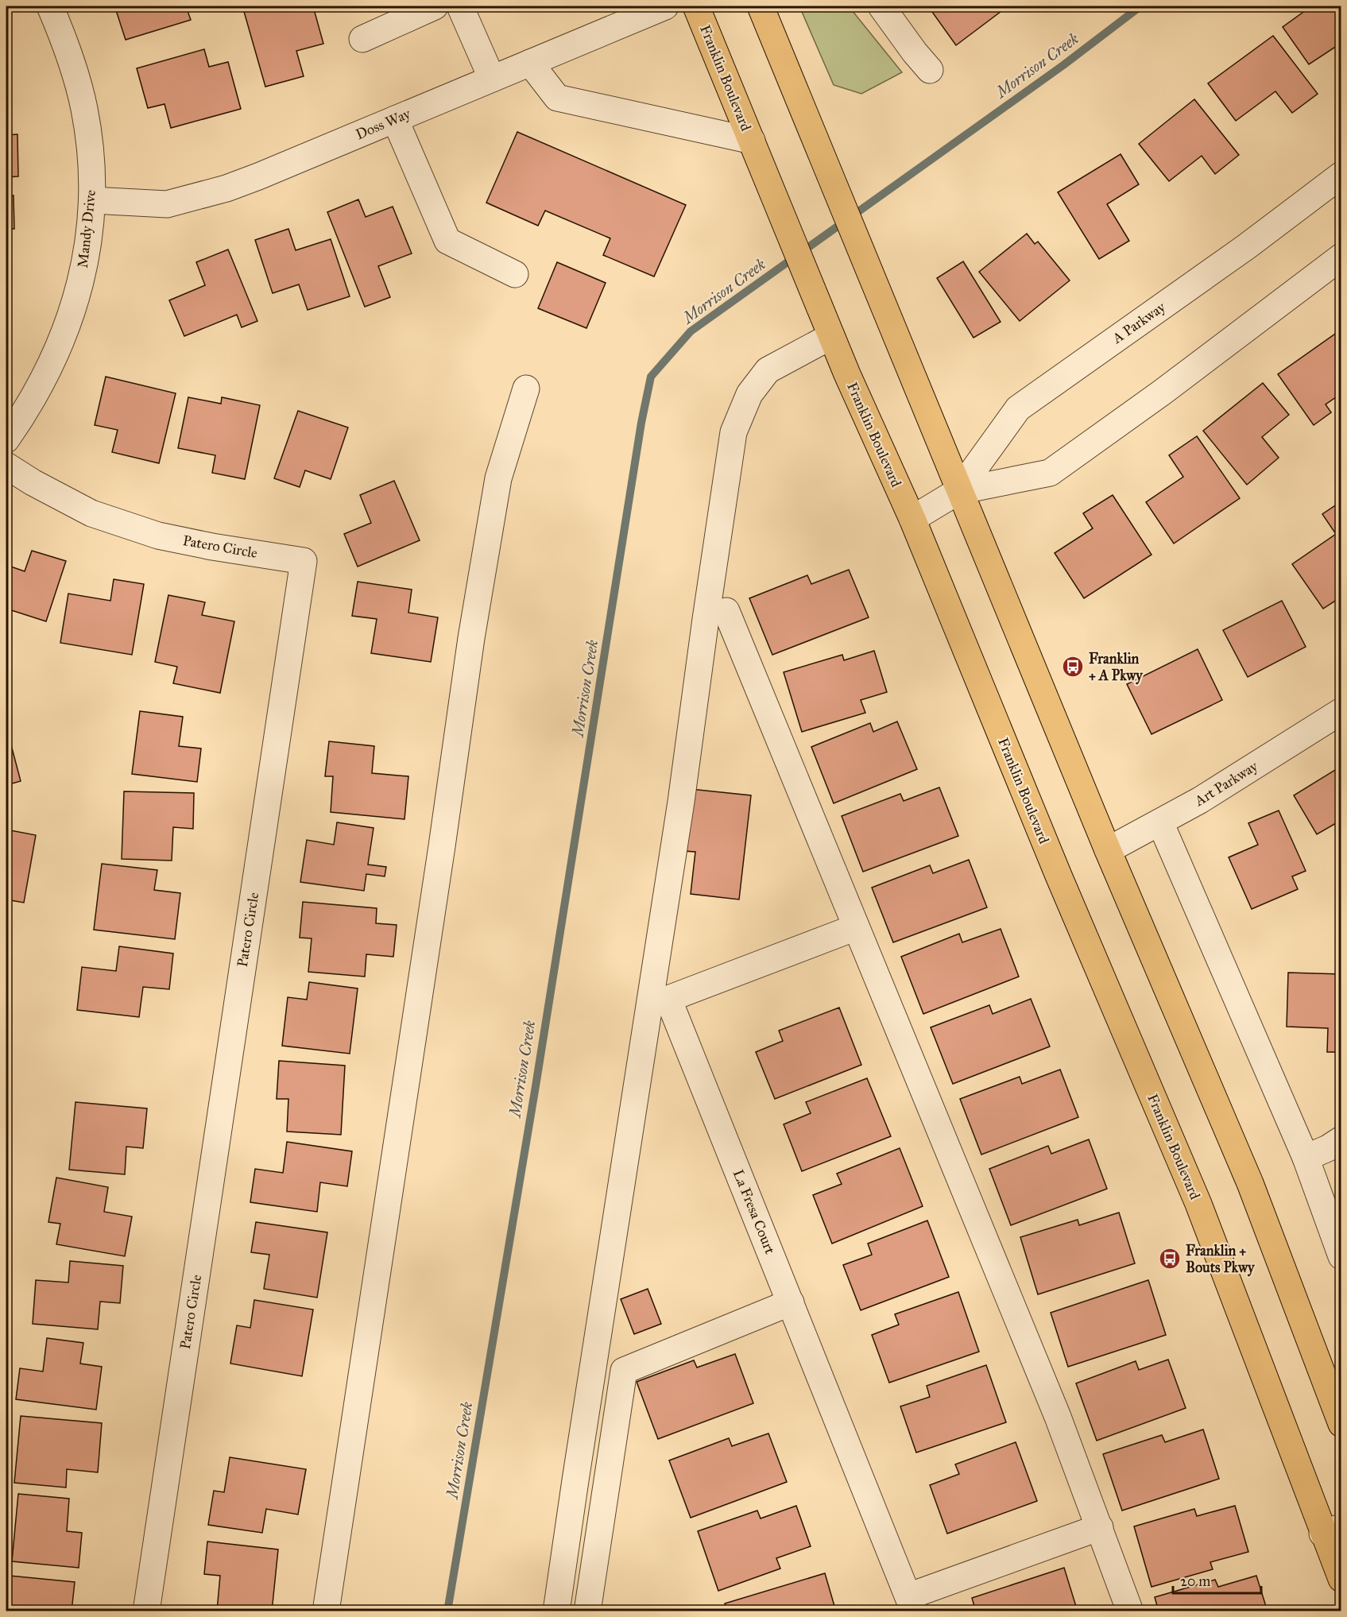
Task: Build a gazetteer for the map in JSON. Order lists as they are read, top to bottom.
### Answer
{
  "streets": {
    "main road": ["Franklin Boulevard"],
    "street": [
      "Doss Way",
      "Mandy Drive",
      "A Parkway",
      "Patero Circle",
      "Art Parkway",
      "La Fresa Court"
    ]
  },
  "crossings": [
    ["Franklin Boulevard", "A Parkway"],
    ["Doss Way", "Mandy Drive"]
  ],
  "water": ["Morrison Creek"],
  "places": {
    "bus stop": ["Franklin + A Pkwy", "Franklin + Bouts Pkwy"]
  },
  "scale_bar": "20 m"
}
